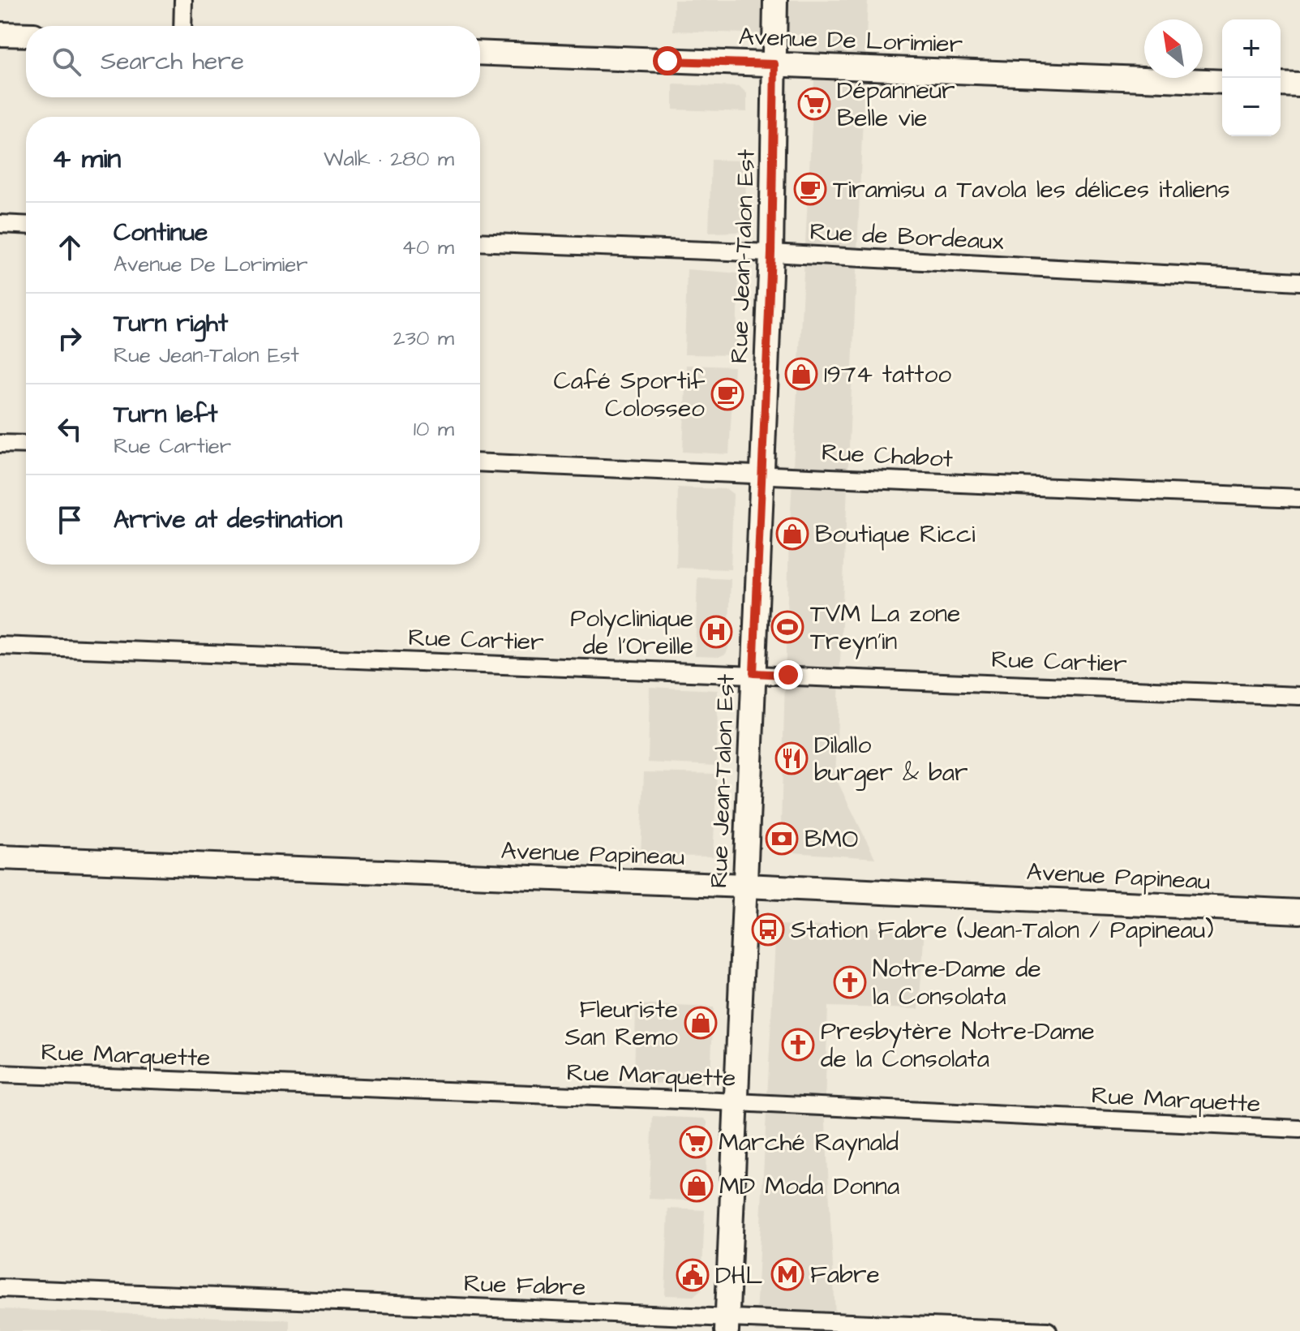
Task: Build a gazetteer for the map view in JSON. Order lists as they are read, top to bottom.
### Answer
{
  "streets": {
    "main road": ["Avenue De Lorimier", "Rue Jean-Talon Est", "Avenue Papineau"],
    "street": [
      "Rue de Bordeaux",
      "Rue Chabot",
      "Rue Cartier",
      "Rue Marquette",
      "Rue Fabre"
    ]
  },
  "crossings": [
    ["Avenue De Lorimier", "Rue Jean-Talon Est"],
    ["Rue de Bordeaux", "Rue Jean-Talon Est"],
    ["Rue Jean-Talon Est", "Rue Chabot"],
    ["Rue Jean-Talon Est", "Rue Cartier"],
    ["Rue Jean-Talon Est", "Avenue Papineau"],
    ["Rue Jean-Talon Est", "Rue Marquette"],
    ["Rue Jean-Talon Est", "Rue Fabre"]
  ],
  "places": {
    "supermarket": ["Dépanneur Belle vie", "Marché Raynald"],
    "cafe": ["Tiramisu a Tavola les délices italiens", "Café Sportif Colosseo"],
    "shop": [
      "1974 tattoo",
      "Boutique Ricci",
      "Fleuriste San Remo",
      "MD Moda Donna"
    ],
    "sports": ["TVM La zone Treyn'in"],
    "hospital": ["Polyclinique de l'Oreille"],
    "restaurant": ["Dilallo burger & bar"],
    "bank": ["BMO"],
    "bus stop": ["Station Fabre (Jean-Talon / Papineau)"],
    "church": ["Notre-Dame de la Consolata", "Presbytère Notre-Dame de la Consolata"],
    "metro station": ["Fabre"],
    "public building": ["DHL"]
  },
  "north": "top left",
  "page": {
    "map_buttons": ["+", "−"],
    "search": "Search here",
    "heading": ["4 min", "Walk · 280 m"],
    "list": [
      ["Continue", "Avenue De Lorimier", "40 m"],
      ["Turn right", "Rue Jean-Talon Est", "230 m"],
      ["Turn left", "Rue Cartier", "10 m"],
      "Arrive at destination"
    ]
  }
}
